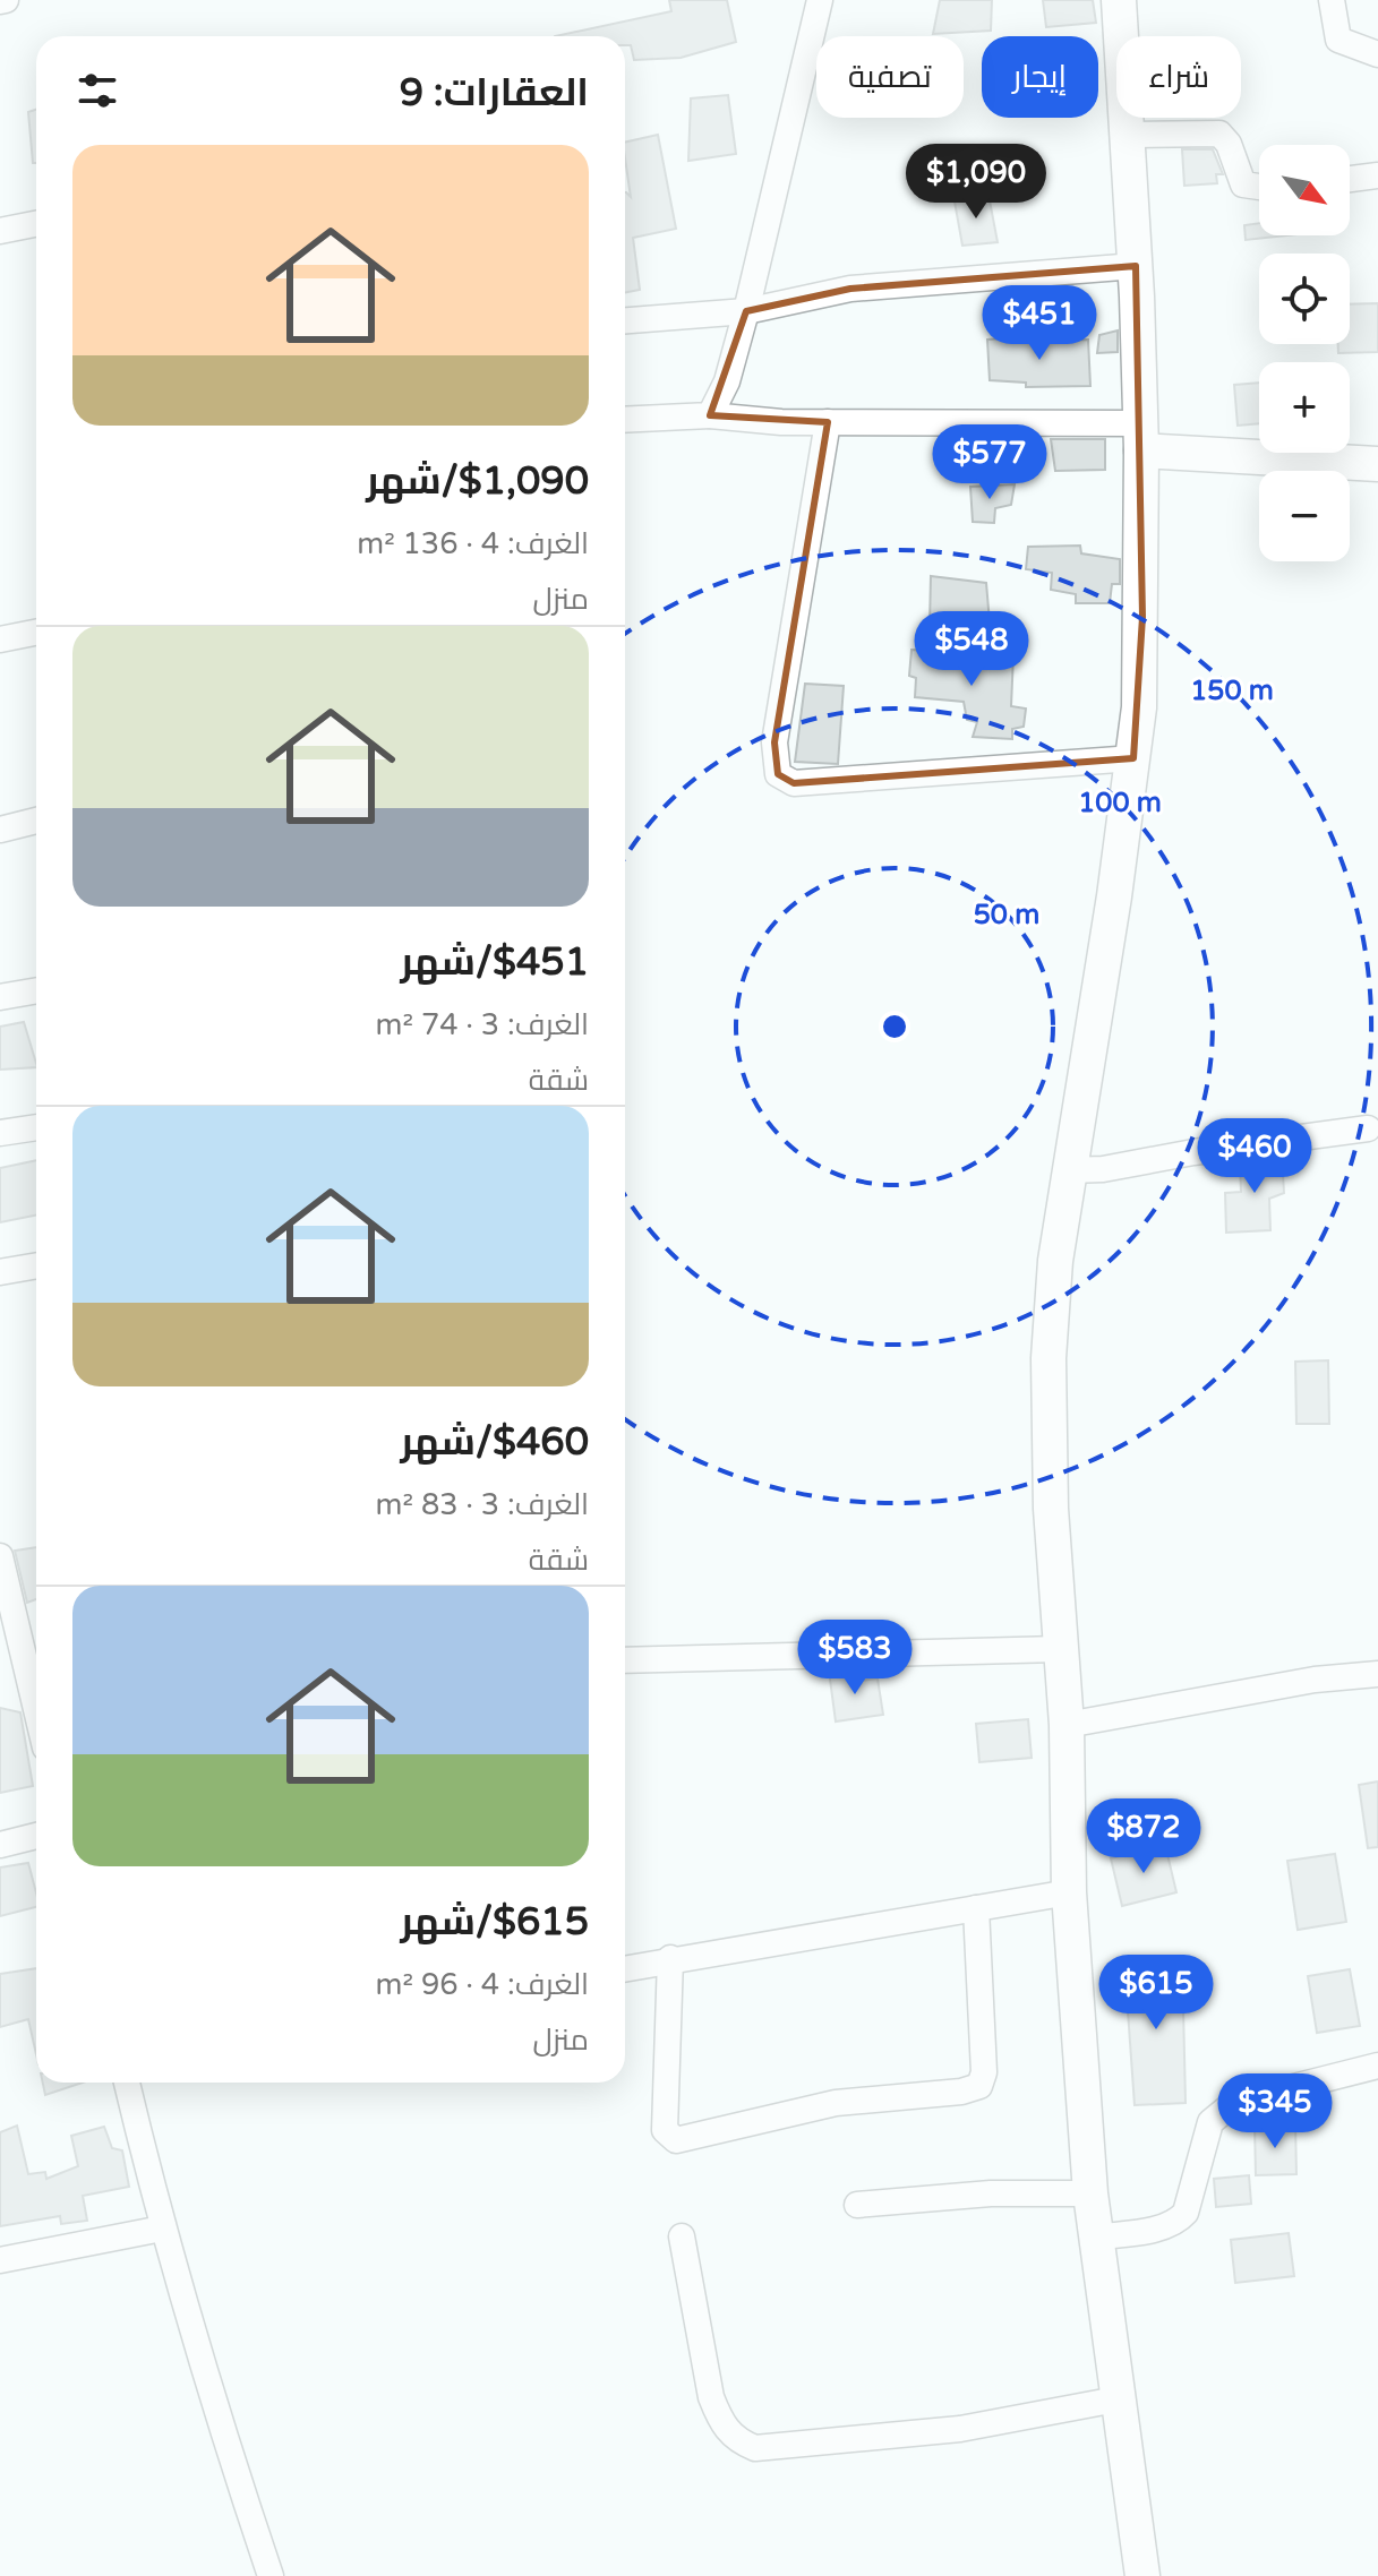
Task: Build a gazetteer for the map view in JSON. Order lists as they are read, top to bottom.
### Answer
{
  "north": "bottom right",
  "page": {
    "chip": ["شراء", "إيجار", "تصفية"],
    "heading": "العقارات: 9",
    "price": [
      "$1,090",
      "$451",
      "$577",
      "$548",
      "$460",
      "$583",
      "$872",
      "$615",
      "$345"
    ],
    "map_buttons": ["+", "−"],
    "list": [
      {
        "name": "$1,090/شهر",
        "note": "الغرف: 4 · 136 m² · منزل"
      },
      {
        "name": "$451/شهر",
        "note": "الغرف: 3 · 74 m² · شقة"
      },
      {
        "name": "$460/شهر",
        "note": "الغرف: 3 · 83 m² · شقة"
      },
      {
        "name": "$615/شهر",
        "note": "الغرف: 4 · 96 m² · منزل"
      }
    ]
  },
  "rings": ["150 m", "100 m", "50 m"]
}
